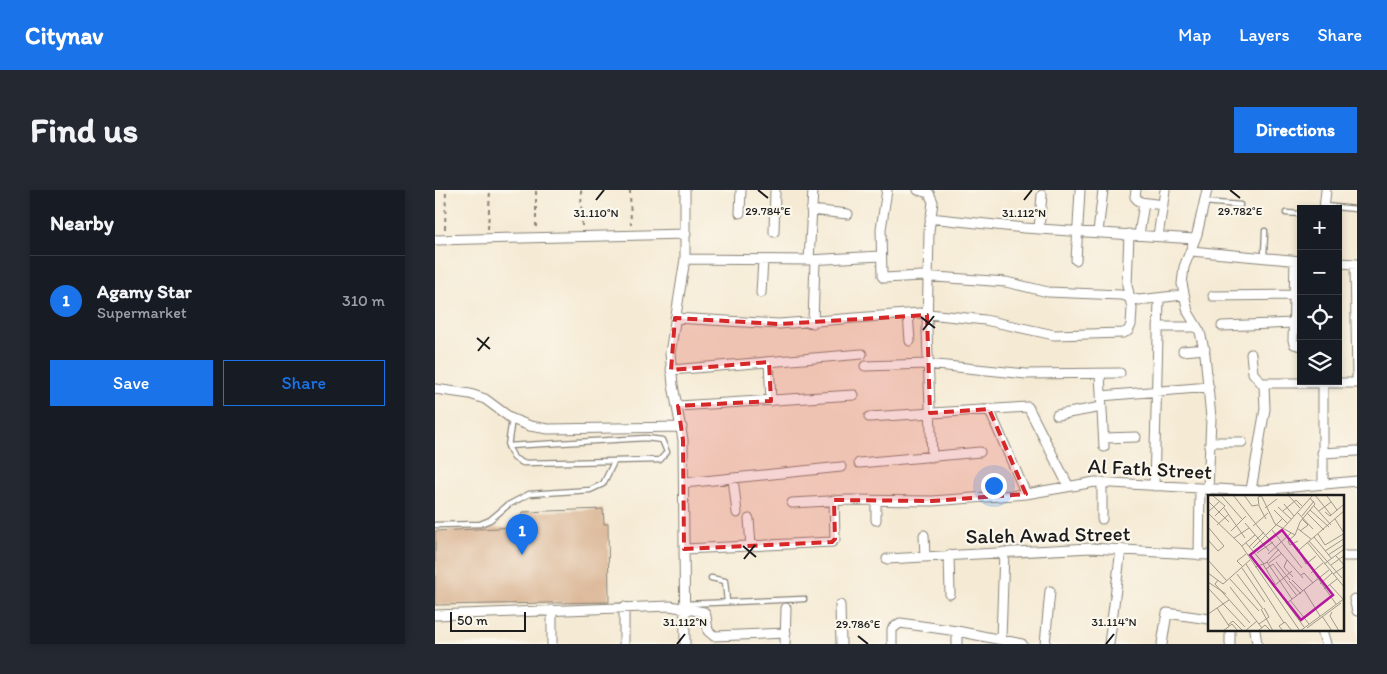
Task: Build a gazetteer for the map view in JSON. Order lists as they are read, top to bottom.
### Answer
{
  "streets": {
    "street": ["Al Fath Street", "Saleh Awad Street"]
  },
  "scale_bar": "50 m",
  "page": {
    "header": "Citynav",
    "nav": ["Map", "Layers", "Share"],
    "buttons": [
      "Directions",
      ["Save", "Share"]
    ],
    "title": "Find us",
    "heading": "Nearby",
    "map_buttons": ["+", "−"],
    "list": [
      {
        "mark": "1",
        "name": "Agamy Star",
        "note": "Supermarket",
        "value": "310 m"
      }
    ],
    "pins": "1",
    "scale": "50 m"
  },
  "coordinates": [
    "29.784°E",
    "29.782°E",
    "31.110°N",
    "31.112°N",
    "31.114°N",
    "29.786°E"
  ]
}
